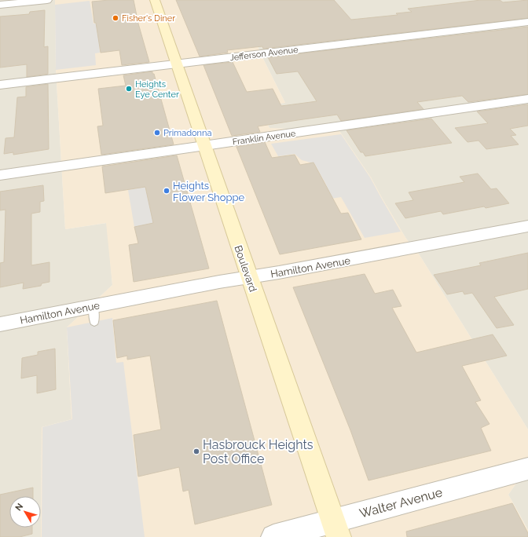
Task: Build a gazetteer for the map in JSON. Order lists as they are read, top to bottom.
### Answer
{
  "streets": {
    "street": [
      "Jefferson Avenue",
      "Franklin Avenue",
      "Hamilton Avenue",
      "Boulevard",
      "Walter Avenue"
    ]
  },
  "crossings": [
    ["Jefferson Avenue", "Boulevard"],
    ["Franklin Avenue", "Boulevard"],
    ["Hamilton Avenue", "Boulevard"],
    ["Boulevard", "Walter Avenue"]
  ],
  "places": [
    "Fisher's Diner",
    "Heights Eye Center",
    "Primadonna",
    "Heights Flower Shoppe",
    "Hasbrouck Heights Post Office"
  ],
  "north": "top left"
}
